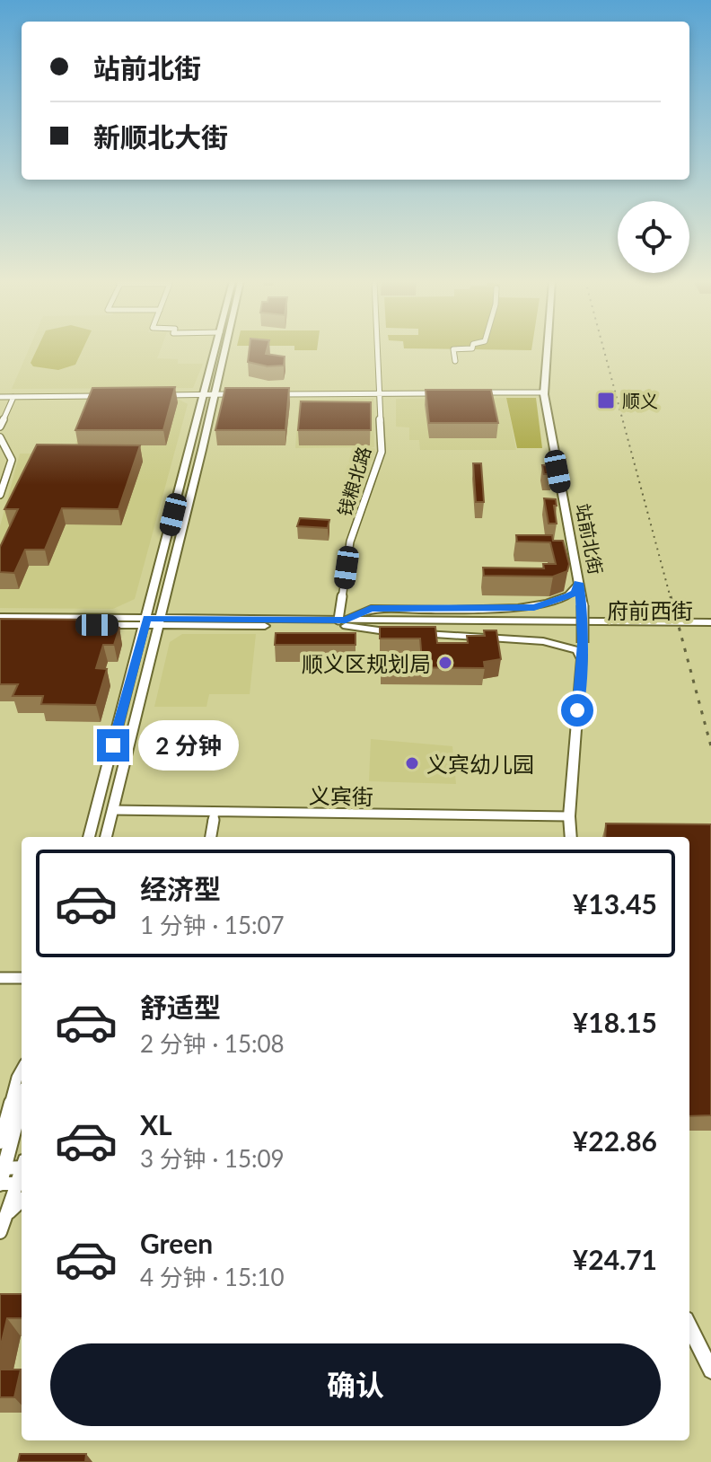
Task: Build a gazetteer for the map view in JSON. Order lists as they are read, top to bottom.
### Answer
{
  "streets": {
    "main road": ["站前北街", "府前西街"],
    "street": ["钱粮北路", "义宾街"]
  },
  "crossings": [
    ["钱粮北路", "府前西街"]
  ],
  "places": {
    "transit": ["顺义"],
    "other": ["顺义区规划局", "义宾幼儿园"]
  },
  "page": {
    "banner": ["站前北街", "新顺北大街"],
    "bubble": "2 分钟",
    "list": [
      {
        "name": "经济型",
        "note": "1 分钟 · 15:07",
        "value": "¥13.45"
      },
      {
        "name": "舒适型",
        "note": "2 分钟 · 15:08",
        "value": "¥18.15"
      },
      {
        "name": "XL",
        "note": "3 分钟 · 15:09",
        "value": "¥22.86"
      },
      {
        "name": "Green",
        "note": "4 分钟 · 15:10",
        "value": "¥24.71"
      }
    ],
    "buttons": "确认"
  }
}
